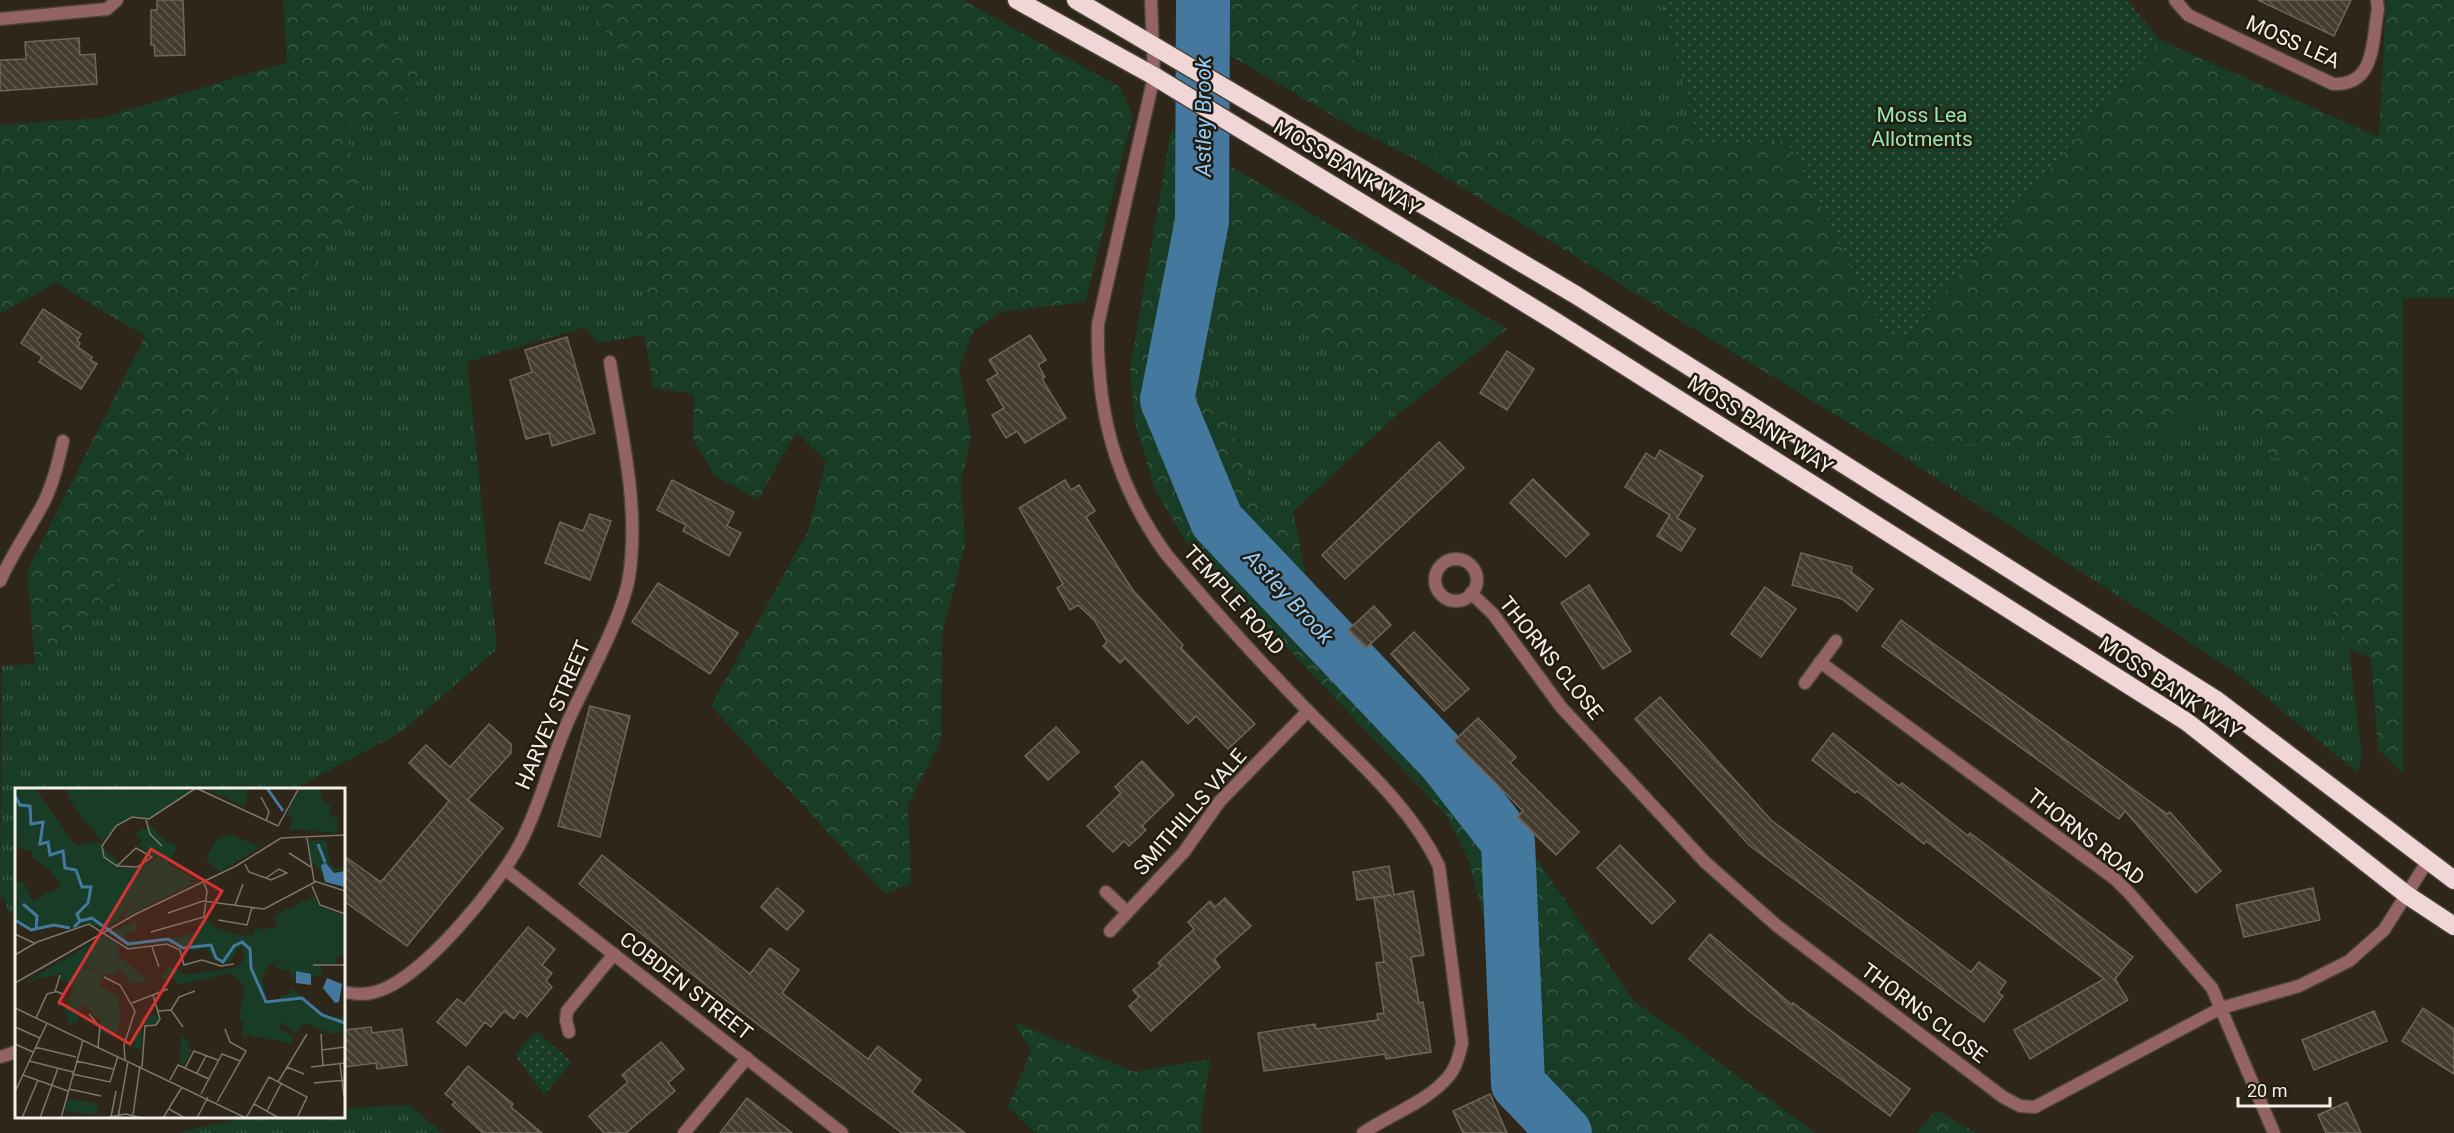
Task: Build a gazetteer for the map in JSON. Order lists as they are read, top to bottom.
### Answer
{
  "streets": {
    "highway": ["MOSS BANK WAY"],
    "street": [
      "MOSS LEA",
      "TEMPLE ROAD",
      "THORNS CLOSE",
      "HARVEY STREET",
      "SMITHILLS VALE",
      "THORNS ROAD",
      "COBDEN STREET"
    ]
  },
  "crossings": [
    ["MOSS BANK WAY", "TEMPLE ROAD"],
    ["MOSS BANK WAY", "THORNS CLOSE"],
    ["TEMPLE ROAD", "SMITHILLS VALE"],
    ["THORNS CLOSE", "THORNS ROAD"],
    ["HARVEY STREET", "COBDEN STREET"]
  ],
  "water": ["Astley Brook"],
  "parks": ["Moss Lea Allotments"],
  "scale_bar": "20 m"
}
